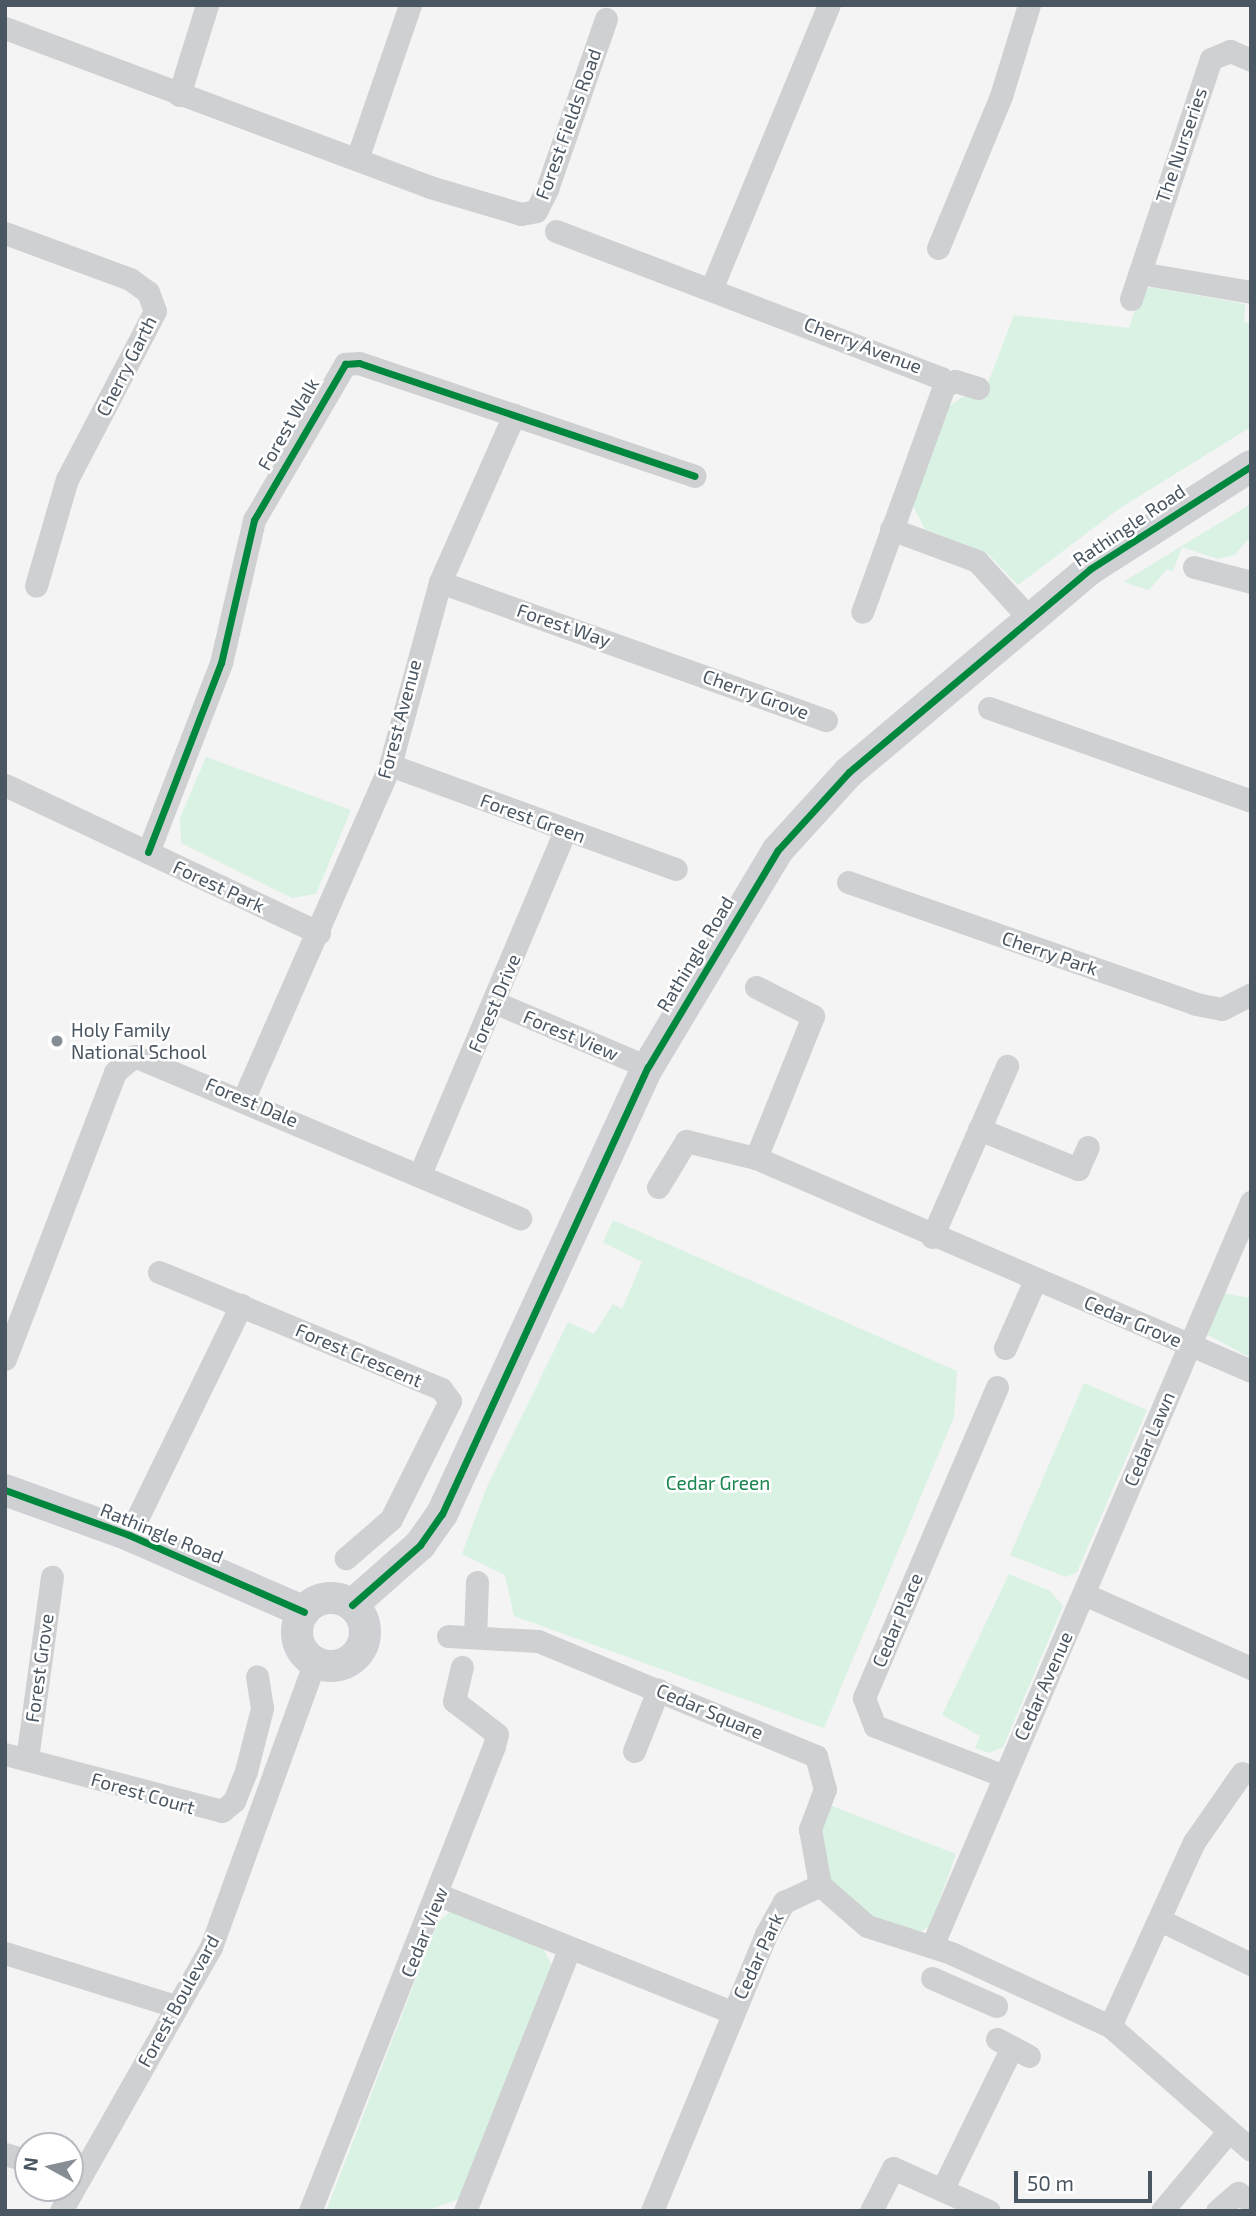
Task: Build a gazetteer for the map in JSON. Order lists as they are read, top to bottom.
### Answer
{
  "streets": {
    "street": [
      "Forest Fields Road",
      "The Nurseries",
      "Cherry Avenue",
      "Cherry Garth",
      "Forest Walk",
      "Rathingle Road",
      "Forest Way",
      "Cherry Grove",
      "Forest Avenue",
      "Forest Green",
      "Forest Park",
      "Cherry Park",
      "Forest Drive",
      "Forest View",
      "Forest Dale",
      "Cedar Grove",
      "Forest Crescent",
      "Cedar Lawn",
      "Cedar Place",
      "Forest Grove",
      "Cedar Avenue",
      "Cedar Square",
      "Forest Court",
      "Cedar View",
      "Cedar Park",
      "Forest Boulevard"
    ]
  },
  "crossings": [
    ["Forest Walk", "Forest Avenue"],
    ["Forest Walk", "Forest Park"],
    ["Rathingle Road", "Forest View"],
    ["Rathingle Road", "Forest Boulevard"],
    ["Forest Way", "Cherry Grove"],
    ["Forest Way", "Forest Avenue"],
    ["Forest Avenue", "Forest Green"],
    ["Forest Avenue", "Forest Park"],
    ["Forest Avenue", "Forest Dale"],
    ["Forest Green", "Forest Drive"],
    ["Forest Drive", "Forest View"],
    ["Forest Drive", "Forest Dale"],
    ["Cedar Grove", "Cedar Lawn"],
    ["Cedar Lawn", "Cedar Avenue"],
    ["Cedar Place", "Cedar Avenue"],
    ["Forest Grove", "Forest Court"],
    ["Cedar Square", "Cedar Park"]
  ],
  "parks": ["Cedar Green"],
  "places": ["Holy Family National School"],
  "scale_bar": "50 m",
  "north": "left"
}
